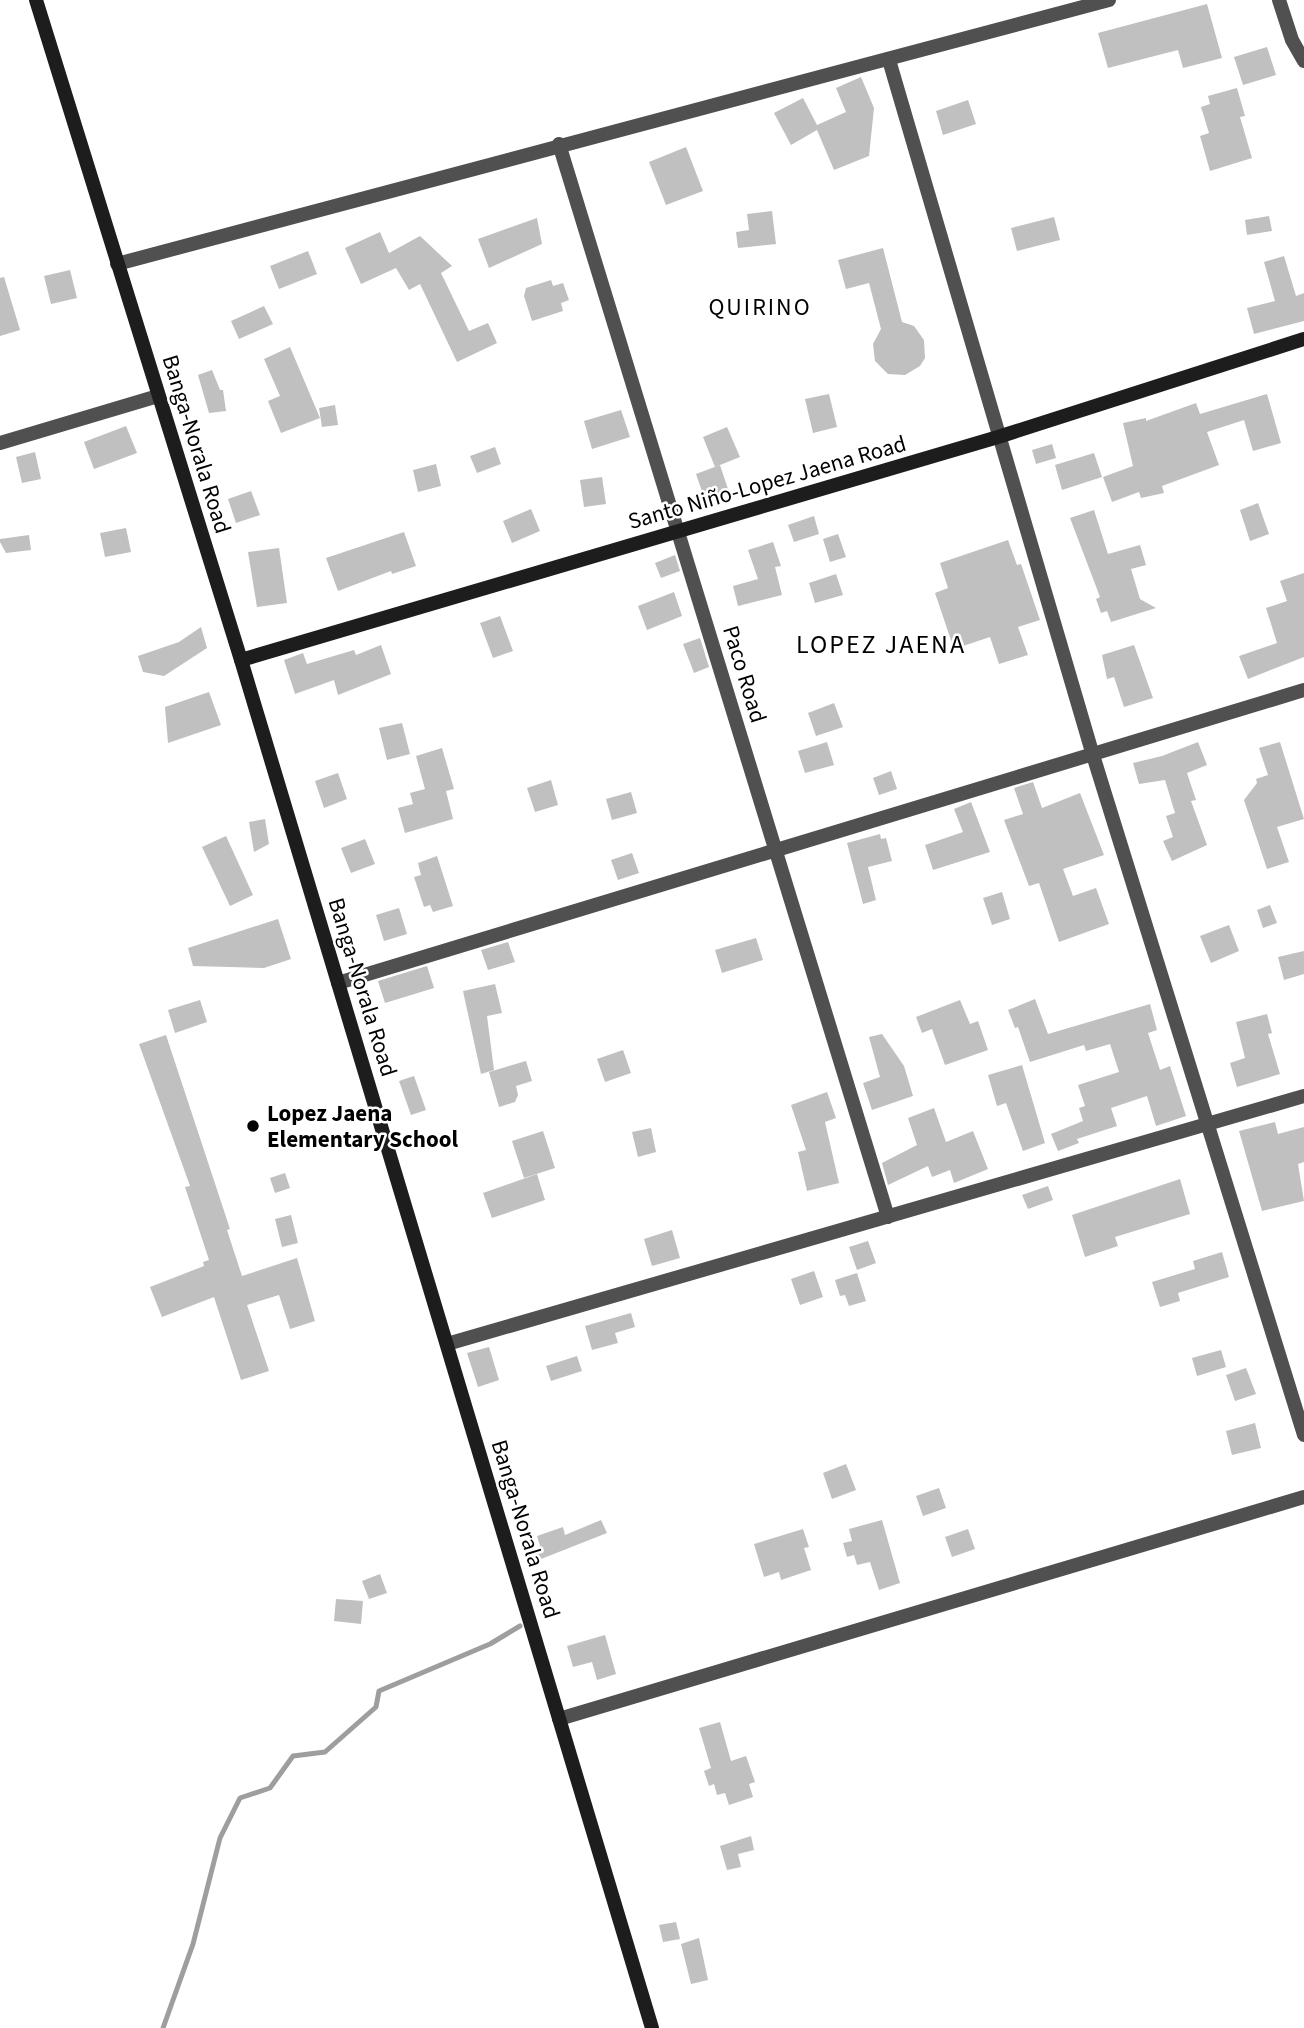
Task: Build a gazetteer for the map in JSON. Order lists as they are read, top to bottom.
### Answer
{
  "streets": {
    "main road": ["Banga-Norala Road", "Santo Niño-Lopez Jaena Road"],
    "street": ["Paco Road"]
  },
  "crossings": [
    ["Banga-Norala Road", "Santo Niño-Lopez Jaena Road"],
    ["Santo Niño-Lopez Jaena Road", "Paco Road"]
  ],
  "districts": ["QUIRINO", "LOPEZ JAENA"],
  "places": ["Lopez Jaena Elementary School"]
}
